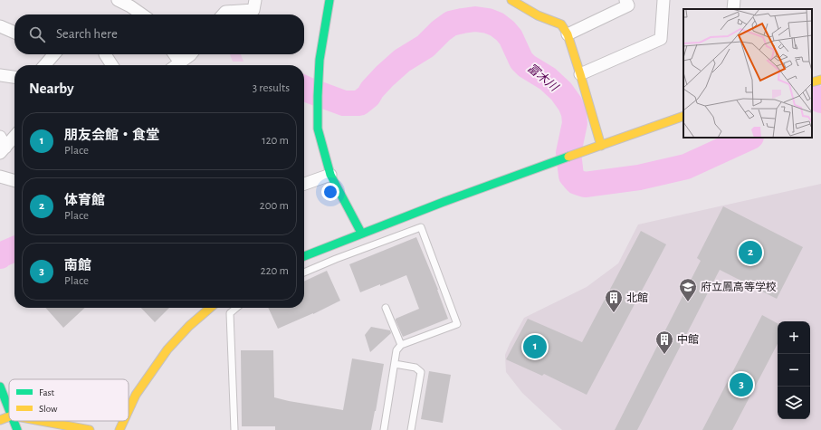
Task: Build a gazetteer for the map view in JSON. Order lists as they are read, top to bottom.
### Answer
{
  "water": ["富木川"],
  "places": {
    "school or university": ["府立鳳高等学校"],
    "building": ["北館", "中館"]
  },
  "legend": ["Fast", "Slow"],
  "page": {
    "search": "Search here",
    "heading": ["Nearby", "3 results"],
    "list": [
      {
        "mark": "1",
        "name": "朋友会館・食堂",
        "note": "Place",
        "value": "120 m"
      },
      {
        "mark": "2",
        "name": "体育館",
        "note": "Place",
        "value": "200 m"
      },
      {
        "mark": "3",
        "name": "南館",
        "note": "Place",
        "value": "220 m"
      }
    ],
    "pins": ["2", "1", "3"],
    "map_buttons": ["+", "−"]
  }
}
